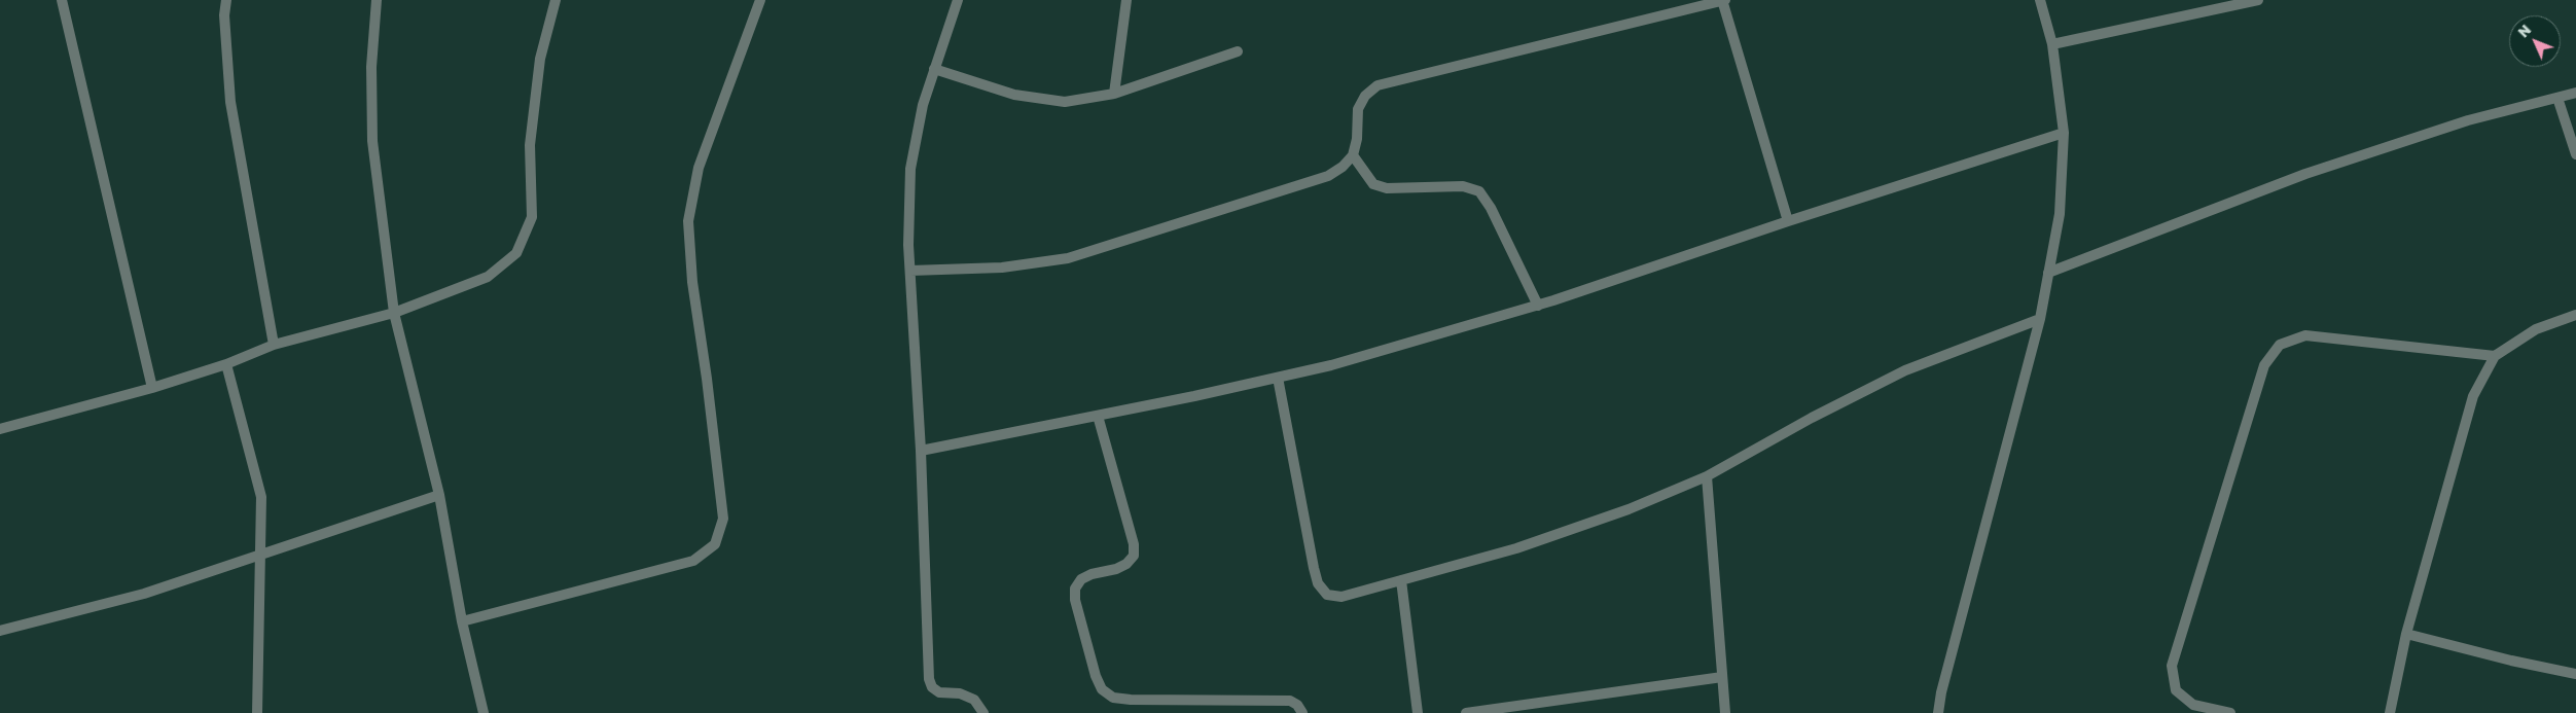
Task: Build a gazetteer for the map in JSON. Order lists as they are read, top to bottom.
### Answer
{
  "north": "top left"
}
